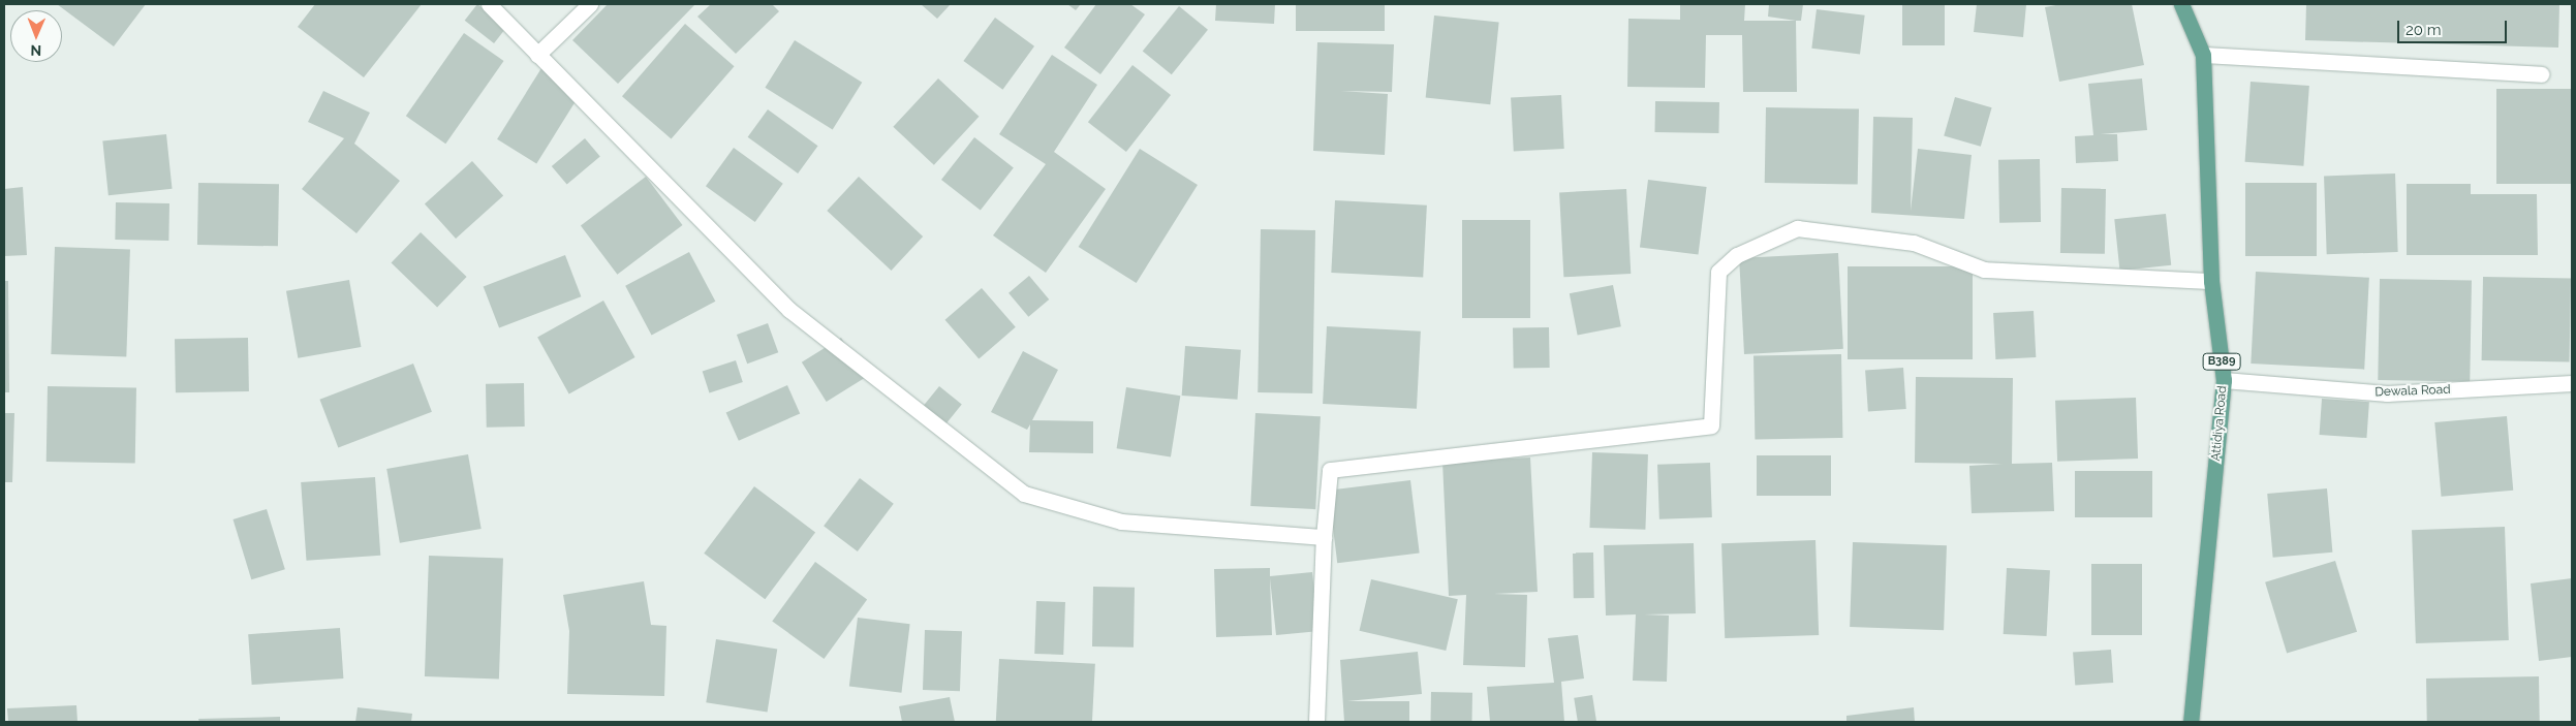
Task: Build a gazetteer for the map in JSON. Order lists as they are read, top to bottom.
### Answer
{
  "streets": {
    "main road": ["B389", "Attidiya Road"],
    "street": ["Dewala Road"]
  },
  "crossings": [
    ["Dewala Road", "Attidiya Road"]
  ],
  "scale_bar": "20 m",
  "north": "bottom"
}
